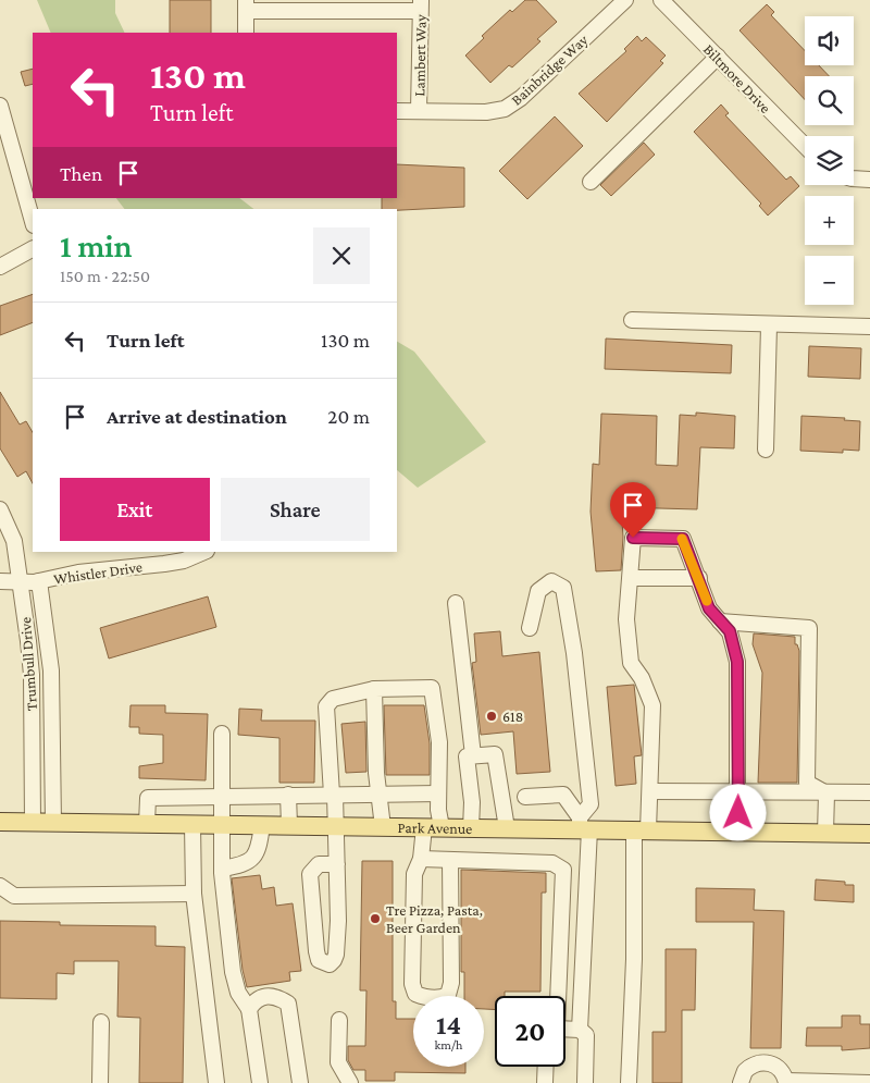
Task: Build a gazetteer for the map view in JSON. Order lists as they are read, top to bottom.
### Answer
{
  "streets": {
    "main road": ["Park Avenue"],
    "street": [
      "Lambert Way",
      "Bainbridge Way",
      "Biltmore Drive",
      "Whistler Drive",
      "Trumbull Drive"
    ]
  },
  "crossings": [
    ["Lambert Way", "Bainbridge Way"],
    ["Whistler Drive", "Trumbull Drive"],
    ["Trumbull Drive", "Park Avenue"]
  ],
  "places": ["618", "Tre Pizza, Pasta, Beer Garden"],
  "page": {
    "map_buttons": ["+", "−"],
    "turn": ["130 m", "Turn left"],
    "then": "Then",
    "heading": ["1 min", "150 m · 22:50"],
    "list": [
      {
        "name": "Turn left",
        "value": "130 m"
      },
      {
        "name": "Arrive at destination",
        "value": "20 m"
      }
    ],
    "buttons": ["Exit", "Share"],
    "speed": "14 km/h",
    "limit": "20"
  }
}
